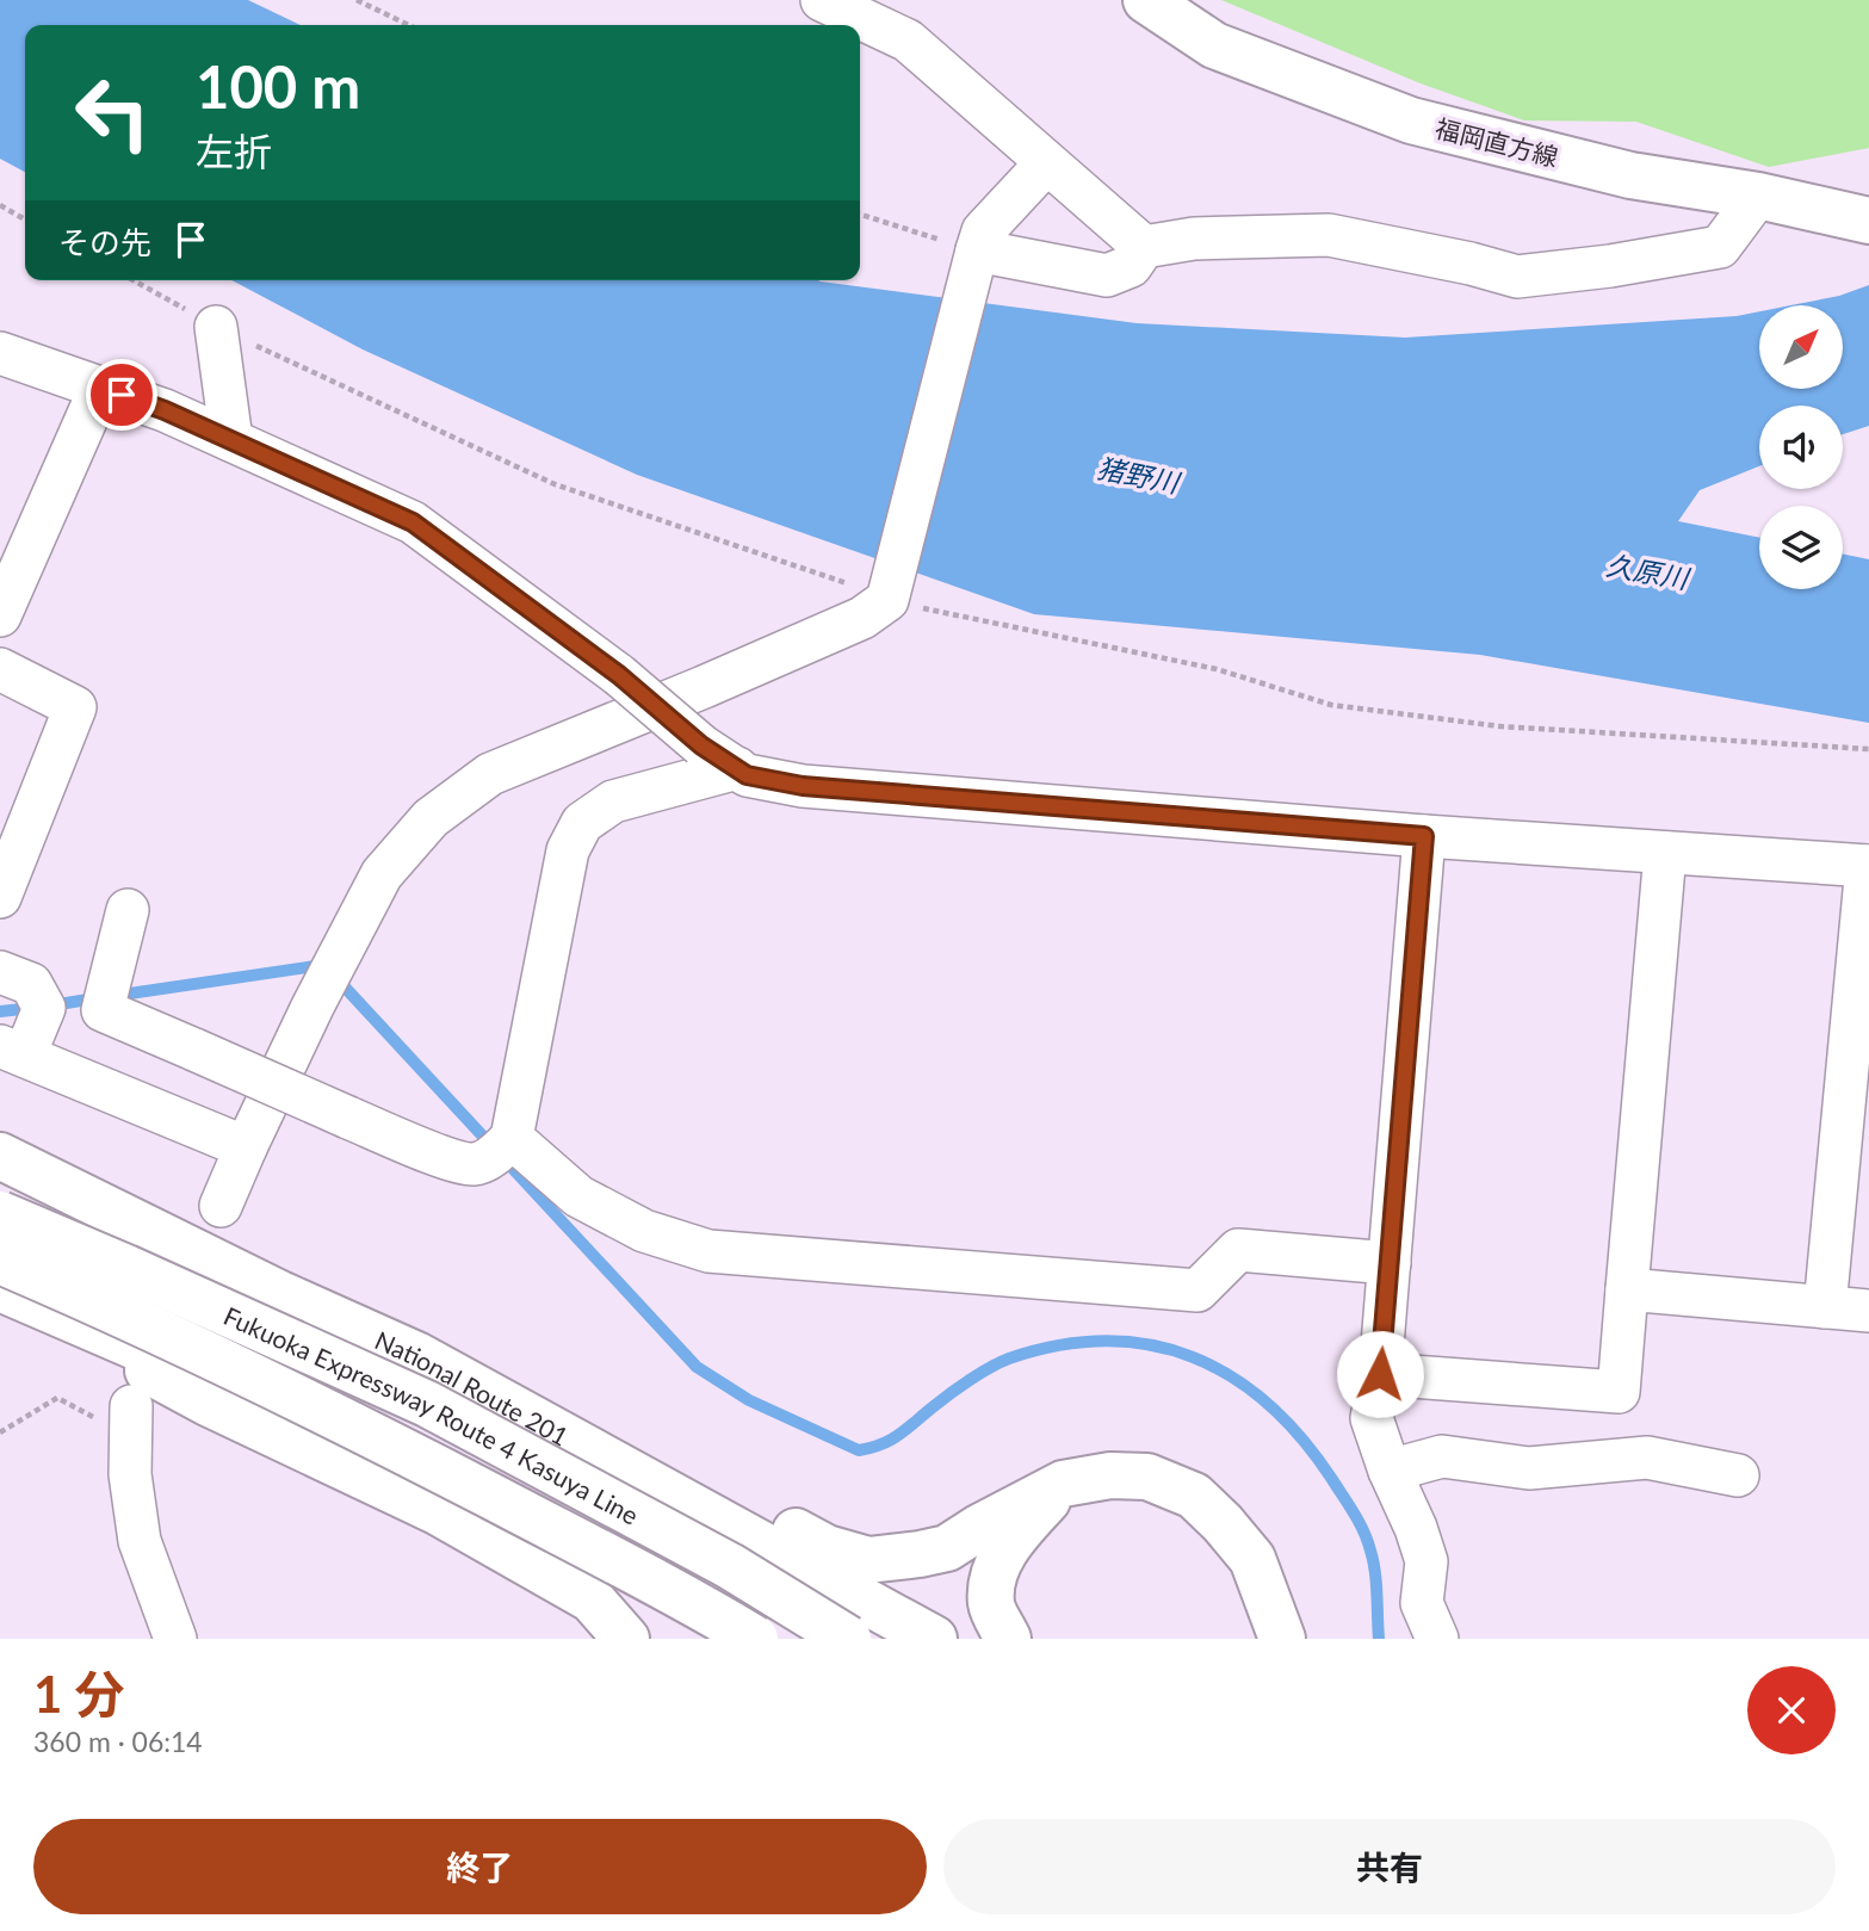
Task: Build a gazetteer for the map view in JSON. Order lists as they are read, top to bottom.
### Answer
{
  "streets": {
    "main road": ["福岡直方線", "National Route 201", "Fukuoka Expressway Route 4 Kasuya Line"]
  },
  "water": ["猪野川", "久原川"],
  "north": "top right",
  "page": {
    "turn": ["100 m", "左折"],
    "then": "その先",
    "heading": ["1 分", "360 m · 06:14"],
    "buttons": ["終了", "共有"]
  }
}
